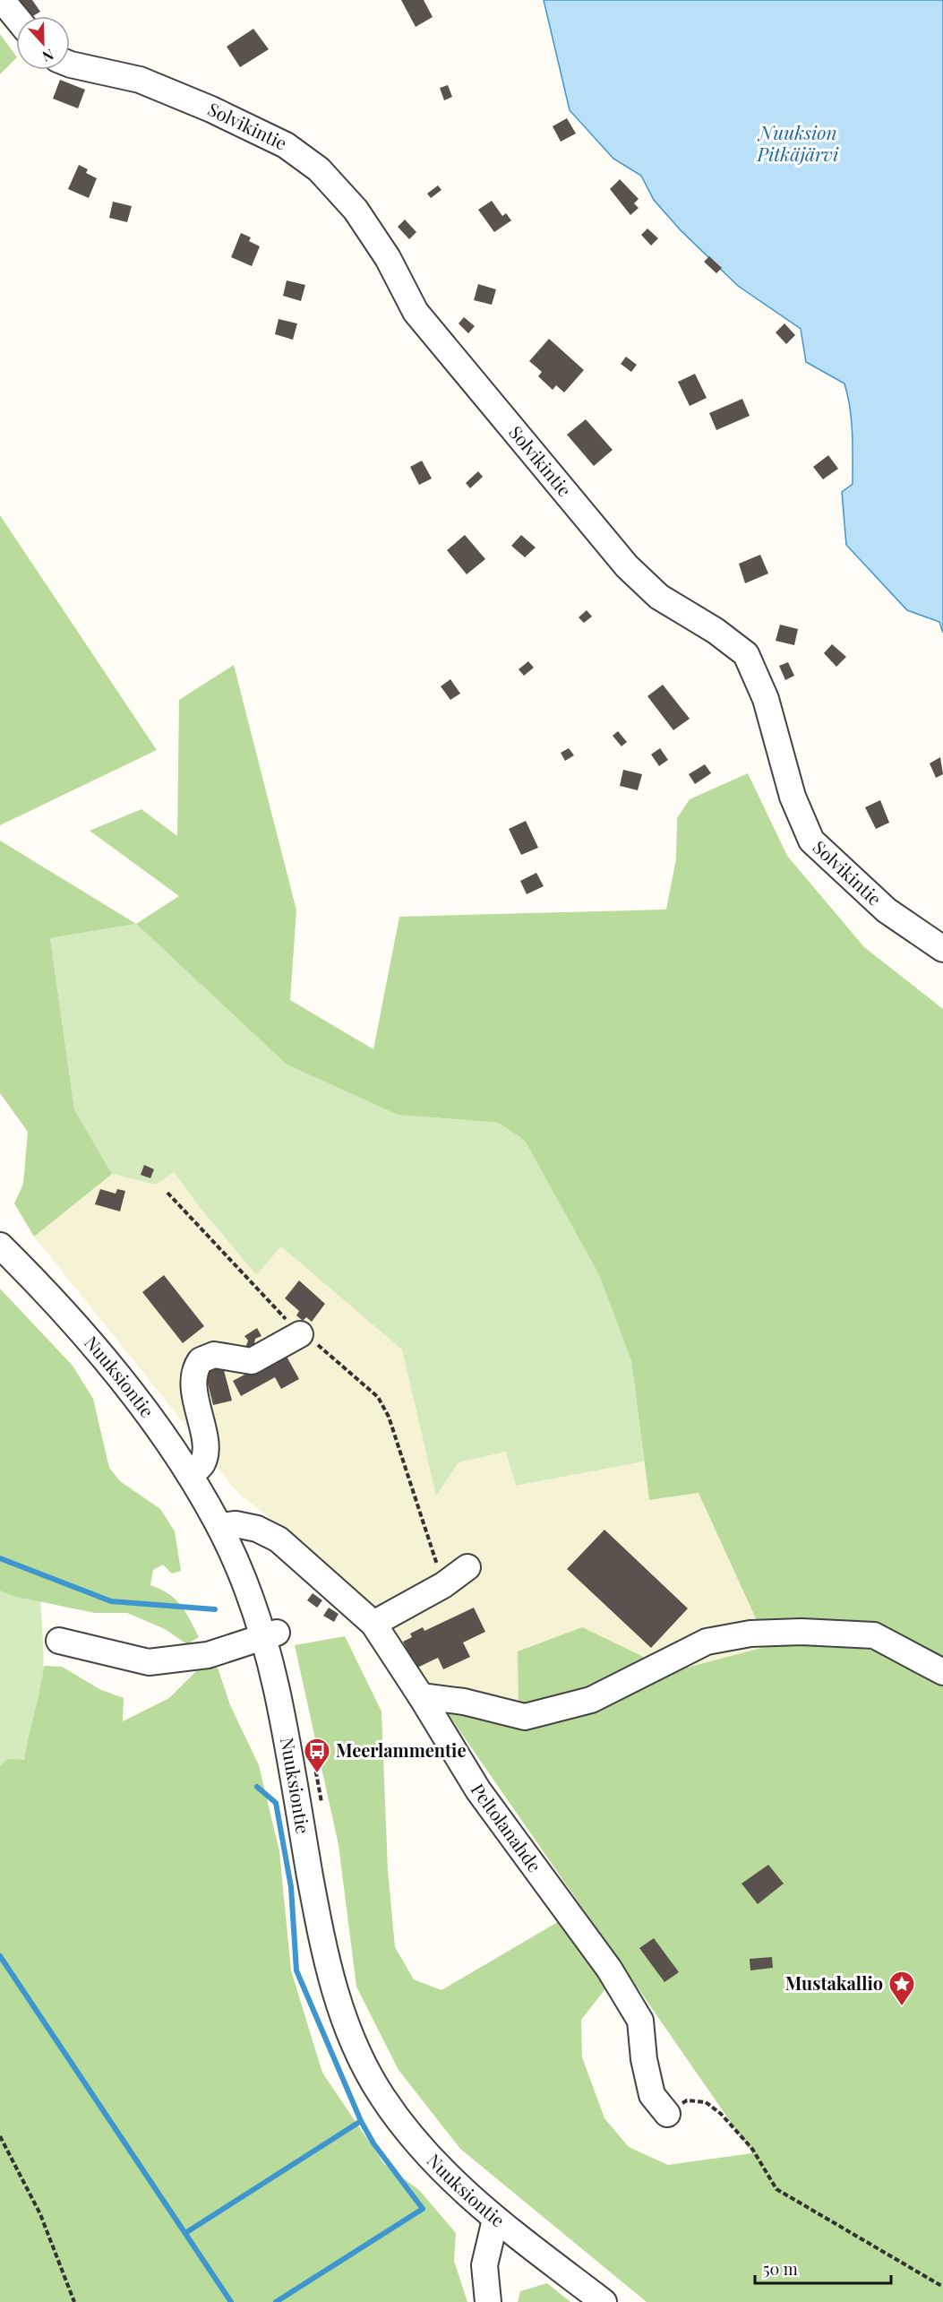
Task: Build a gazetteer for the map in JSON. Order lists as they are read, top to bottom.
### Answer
{
  "streets": {
    "street": ["Solvikintie", "Nuuksiontie", "Peltolanahde"]
  },
  "crossings": [
    ["Nuuksiontie", "Peltolanahde"]
  ],
  "water": ["Nuuksion Pitkäjärvi"],
  "places": {
    "bus stop": ["Meerlammentie"],
    "place": ["Mustakallio"]
  },
  "scale_bar": "50 m",
  "north": "bottom"
}
